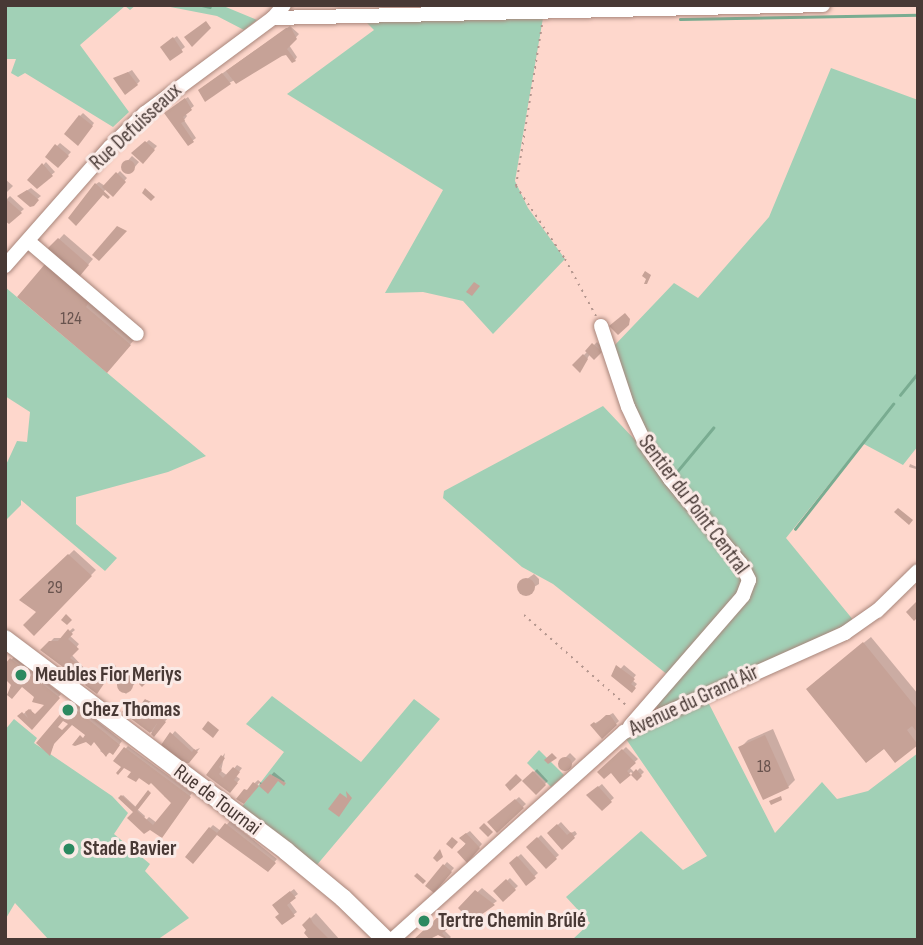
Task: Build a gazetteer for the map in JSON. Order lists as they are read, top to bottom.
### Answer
{
  "streets": {
    "main road": ["Rue de Tournai"],
    "street": ["Rue Defuisseaux", "Sentier du Point Central", "Avenue du Grand Air"]
  },
  "crossings": [
    ["Sentier du Point Central", "Avenue du Grand Air"]
  ],
  "places": [
    "Meubles Fior Meriys",
    "Chez Thomas",
    "Stade Bavier",
    "Tertre Chemin Brûlé"
  ],
  "house_numbers": ["124", "29", "18"]
}
